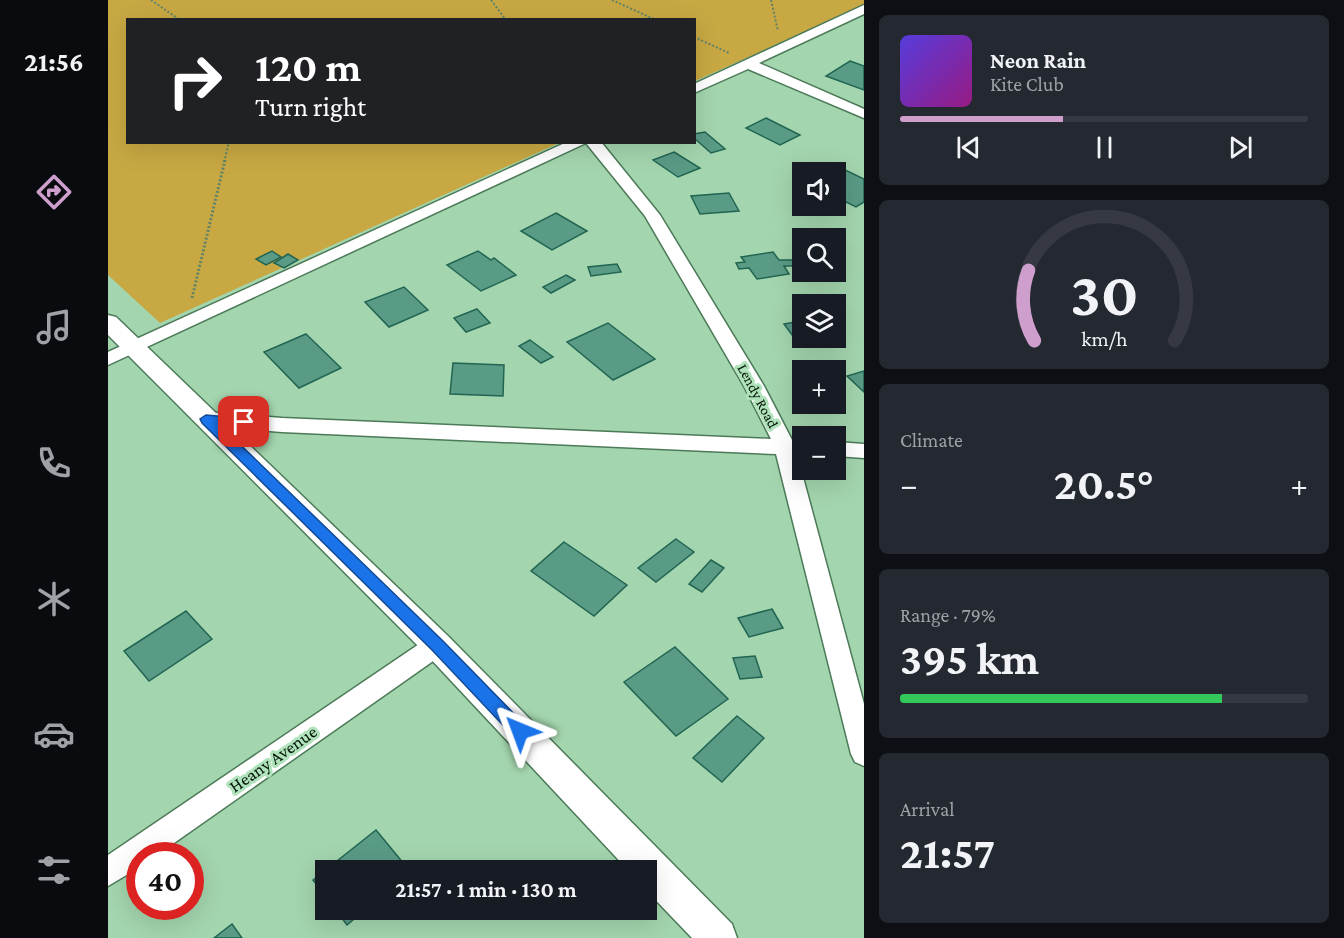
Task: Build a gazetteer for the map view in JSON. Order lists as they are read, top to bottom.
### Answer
{
  "streets": {
    "street": ["Lendy Road", "Heany Avenue"]
  },
  "page": {
    "tabs": "21:56",
    "turn": ["120 m", "Turn right"],
    "song": ["Neon Rain", "Kite Club"],
    "map_buttons": ["+", "−"],
    "tile": [
      "Climate",
      ["Range · 79%", "395 km"],
      ["Arrival", "21:57"]
    ],
    "heat": ["−", "20.5°", "+"],
    "limit": "40",
    "trip": "21:57 · 1 min · 130 m",
    "gauge": ["30", "km/h"]
  }
}
